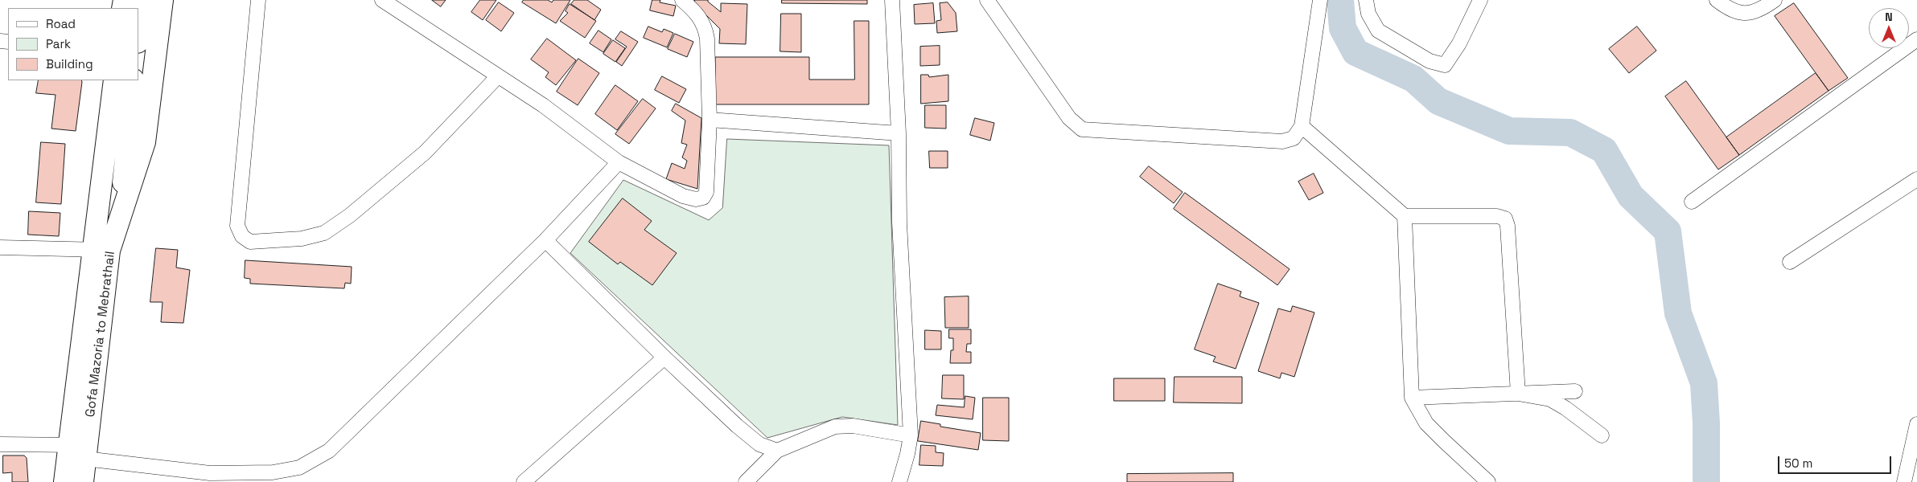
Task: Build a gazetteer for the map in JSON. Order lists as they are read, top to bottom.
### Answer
{
  "streets": {
    "main road": ["Gofa Mazoria to Mebrathail"]
  },
  "legend": ["Road", "Park", "Building"],
  "scale_bar": "50 m",
  "north": "top"
}
